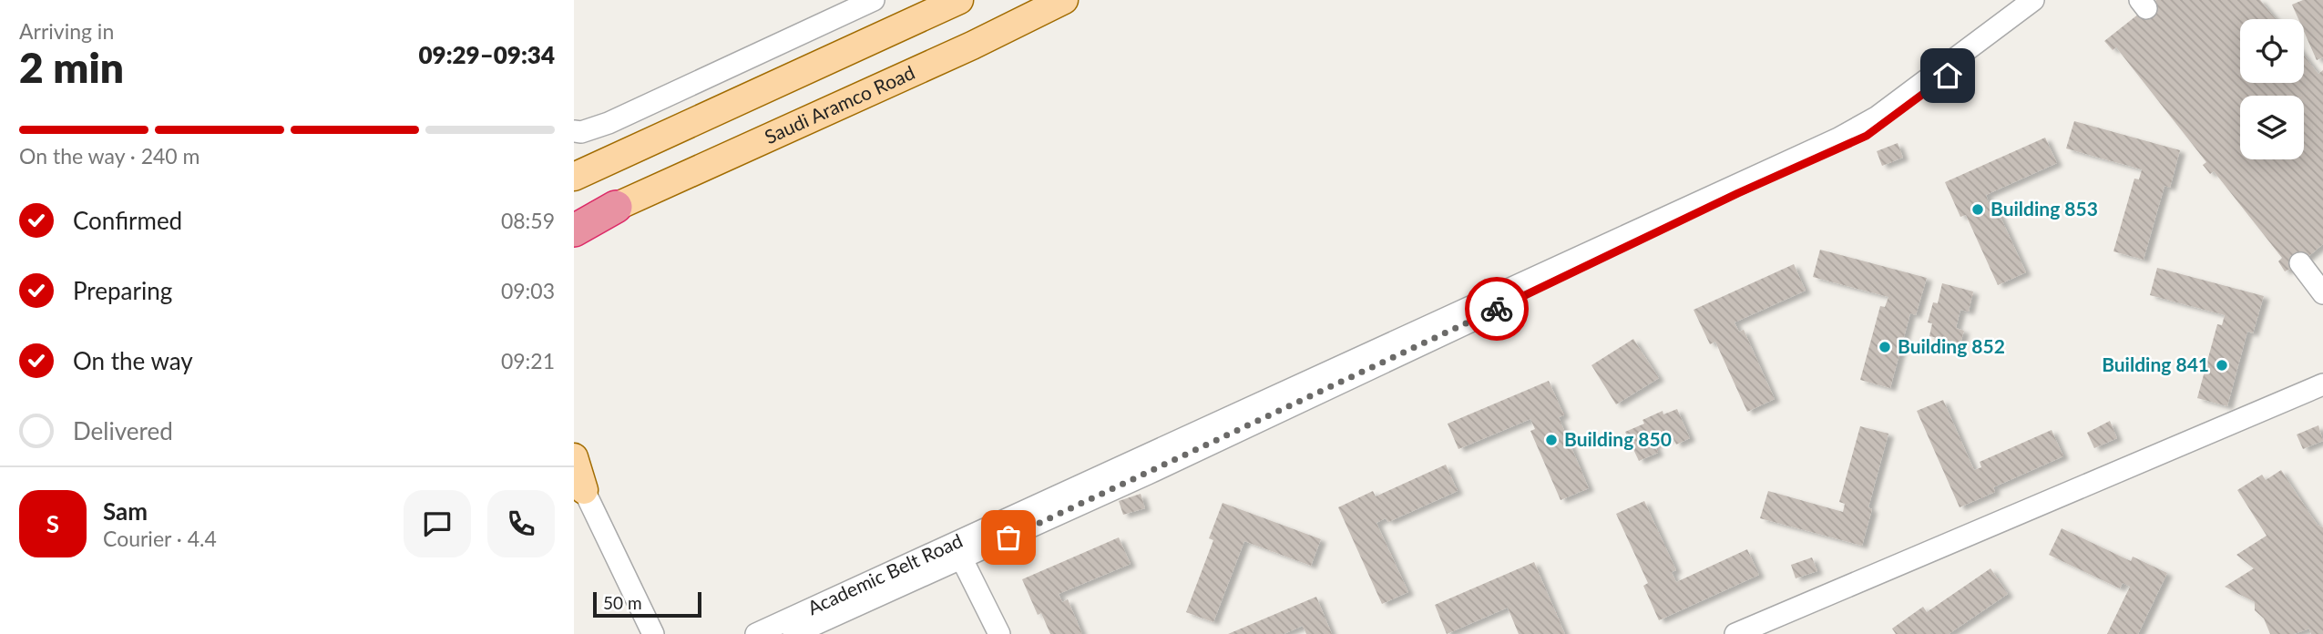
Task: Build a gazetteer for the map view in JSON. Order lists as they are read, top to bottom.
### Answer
{
  "streets": {
    "main road": ["Saudi Aramco Road"],
    "street": ["Academic Belt Road"]
  },
  "places": [
    "Building 853",
    "Building 852",
    "Building 841",
    "Building 850"
  ],
  "scale_bar": "50 m",
  "page": {
    "heading": ["2 min", "Arriving in", "09:29–09:34"],
    "panel": ["Sam", "Courier · 4.4"],
    "bar": "On the way · 240 m",
    "list": [
      ["Confirmed", "08:59"],
      ["Preparing", "09:03"],
      ["On the way", "09:21"],
      "Delivered"
    ],
    "round": "S",
    "scale": "50 m"
  }
}
